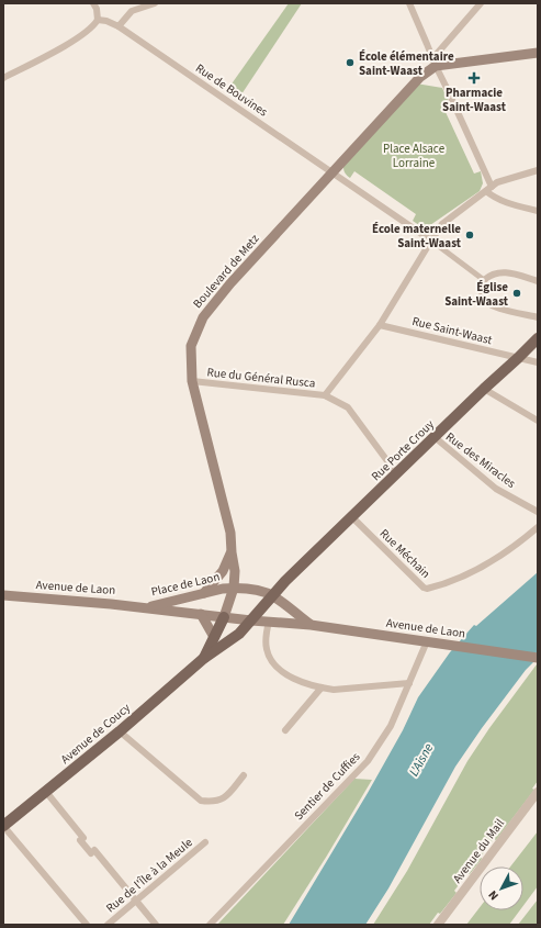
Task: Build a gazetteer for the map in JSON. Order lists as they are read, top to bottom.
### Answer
{
  "streets": {
    "main road": [
      "Boulevard de Metz",
      "Rue Porte Crouy",
      "Place de Laon",
      "Avenue de Laon",
      "Avenue de Coucy"
    ],
    "street": [
      "Rue de Bouvines",
      "Rue Saint-Waast",
      "Rue du Général Rusca",
      "Rue des Miracles",
      "Rue Méchain",
      "Sentier de Cuffies",
      "Avenue du Mail",
      "Rue de l'Île à la Meule"
    ]
  },
  "crossings": [
    ["Rue de Bouvines", "Boulevard de Metz"],
    ["Boulevard de Metz", "Rue du Général Rusca"],
    ["Boulevard de Metz", "Place de Laon"],
    ["Rue Saint-Waast", "Rue Porte Crouy"],
    ["Rue du Général Rusca", "Rue Porte Crouy"],
    ["Rue Porte Crouy", "Rue des Miracles"],
    ["Rue Porte Crouy", "Rue Méchain"],
    ["Rue Porte Crouy", "Place de Laon"],
    ["Place de Laon", "Avenue de Laon"],
    ["Avenue de Laon", "Sentier de Cuffies"]
  ],
  "water": ["L'Aisne"],
  "parks": ["Place Alsace Lorraine"],
  "places": {
    "other": ["École élémentaire Saint-Waast", "École maternelle Saint-Waast", "Église Saint-Waast"],
    "health": ["Pharmacie Saint-Waast"]
  },
  "north": "bottom left"
}
